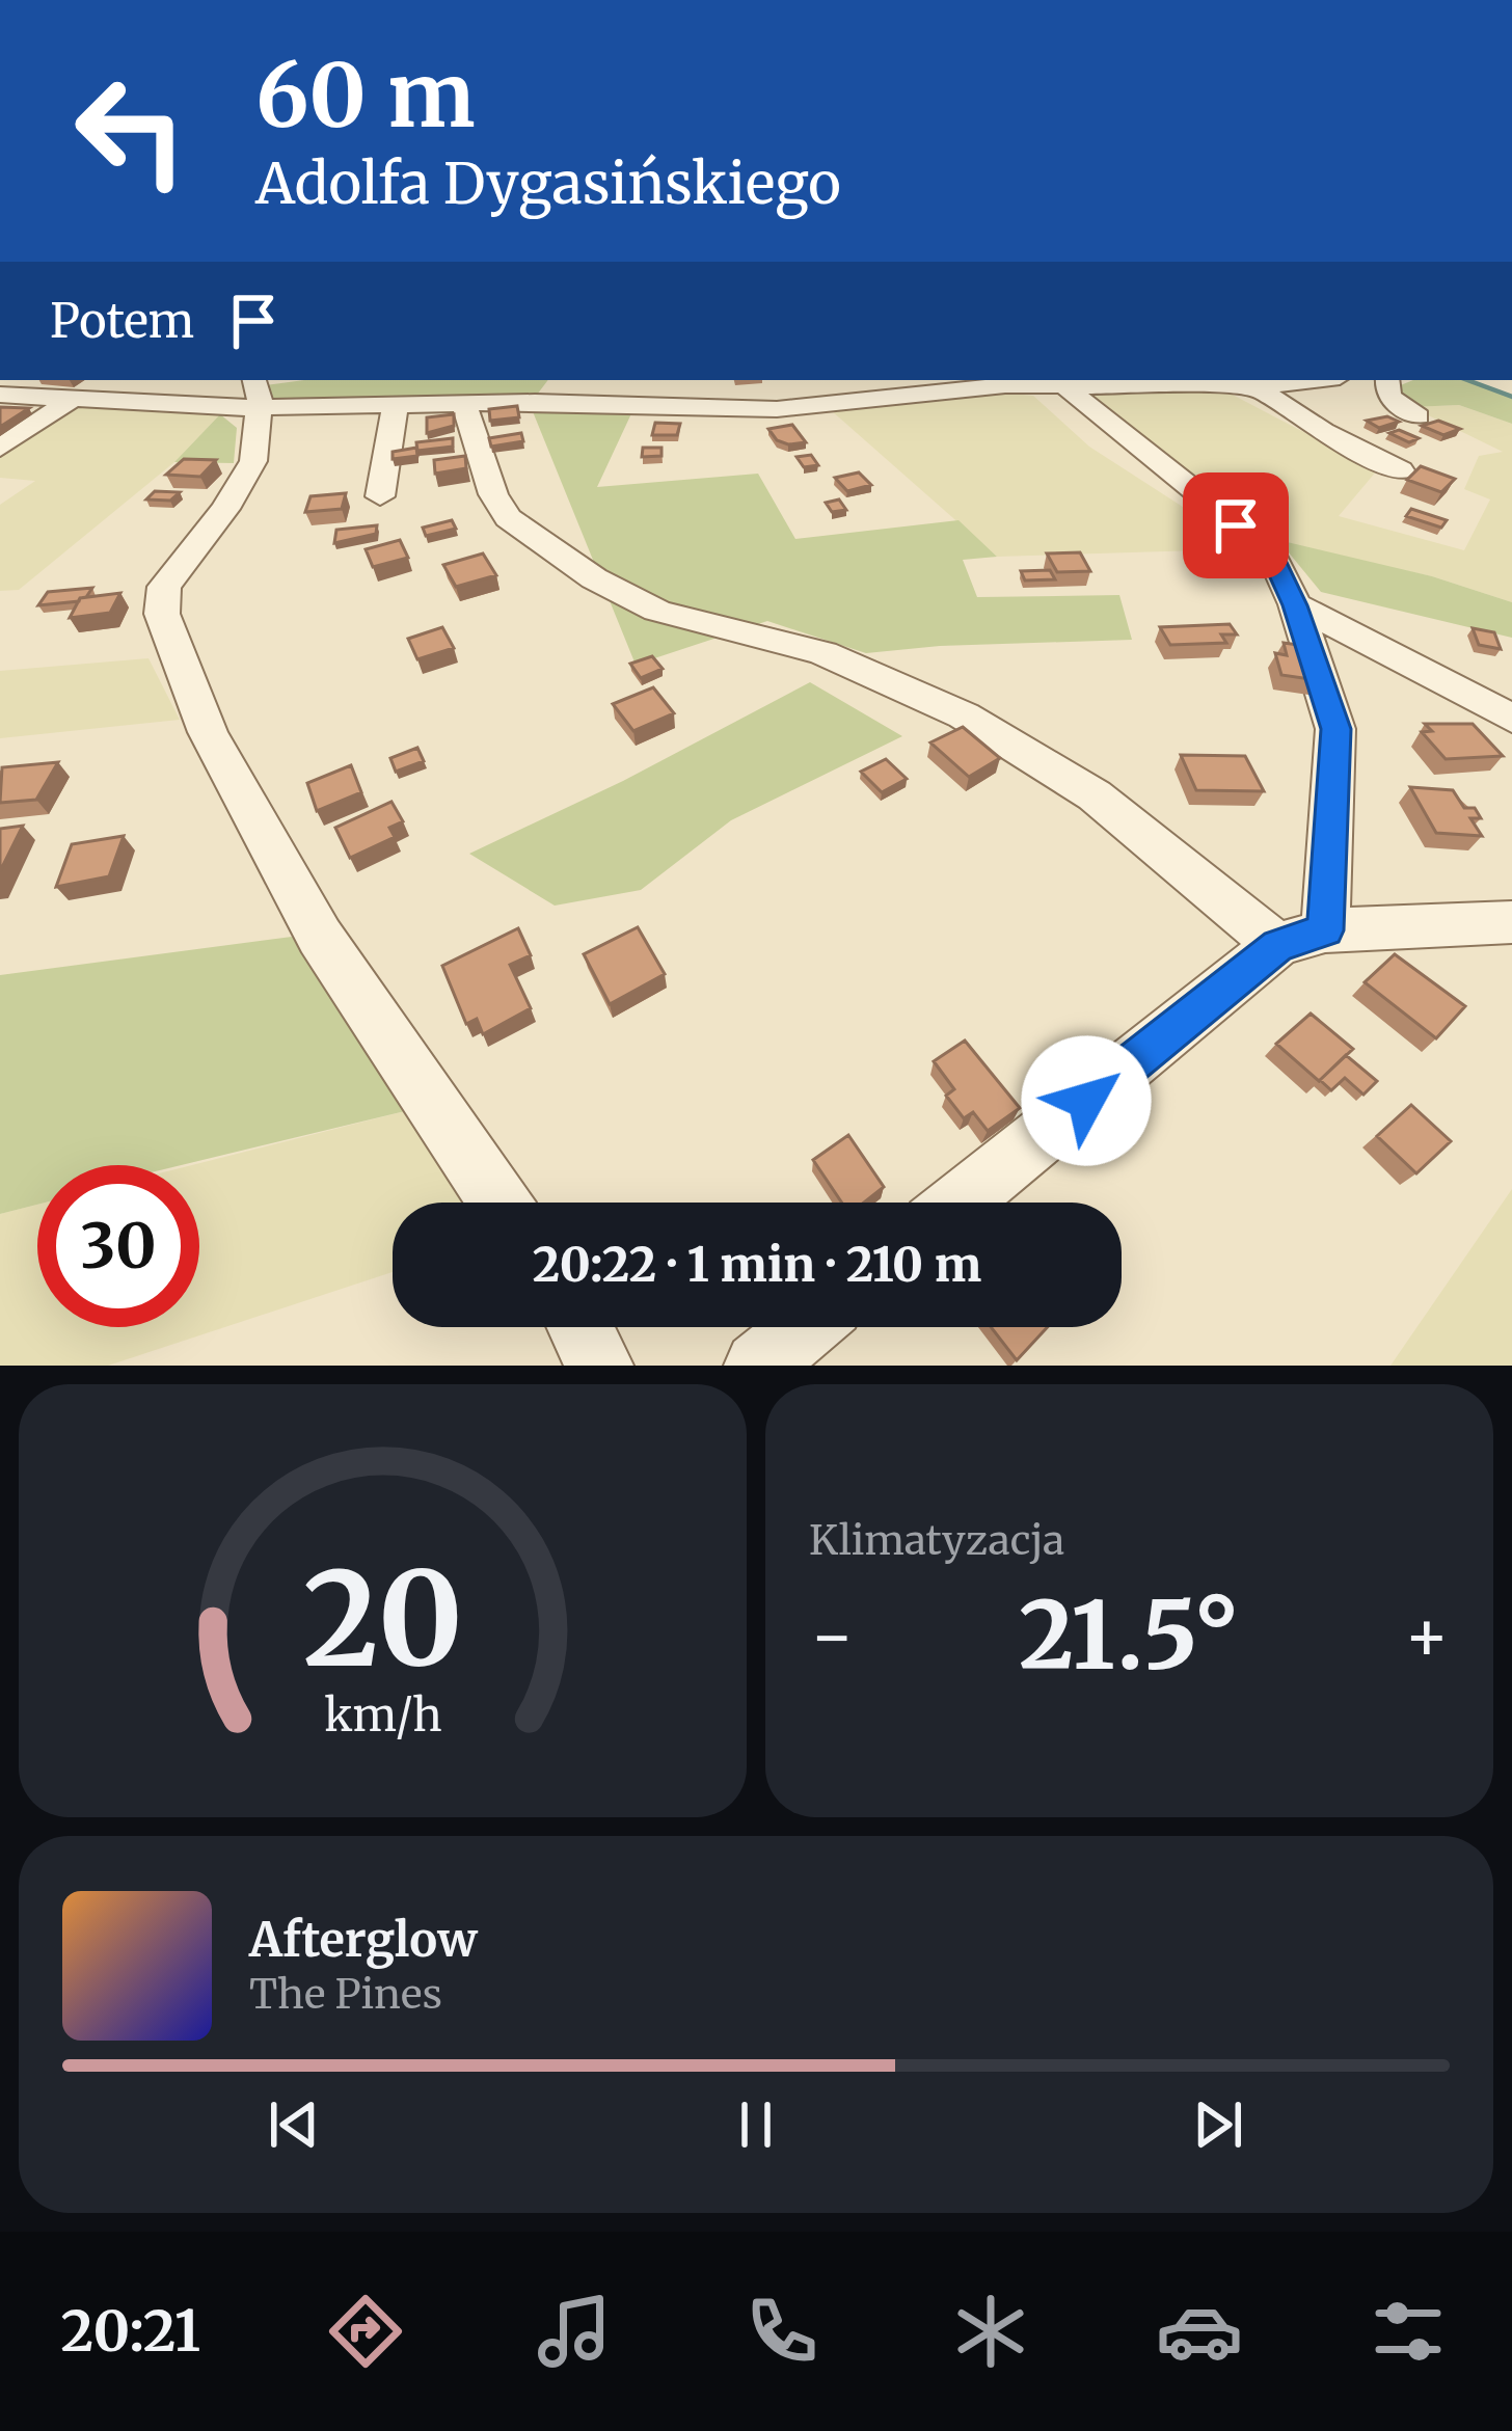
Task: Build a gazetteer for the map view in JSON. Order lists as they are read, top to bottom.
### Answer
{
  "page": {
    "turn": ["60 m", "Adolfa Dygasińskiego"],
    "then": "Potem",
    "limit": "30",
    "trip": "20:22 · 1 min · 210 m",
    "tile": "Klimatyzacja",
    "heat": ["−", "21.5°", "+"],
    "song": ["Afterglow", "The Pines"],
    "tabs": "20:21",
    "gauge": ["20", "km/h"]
  }
}
